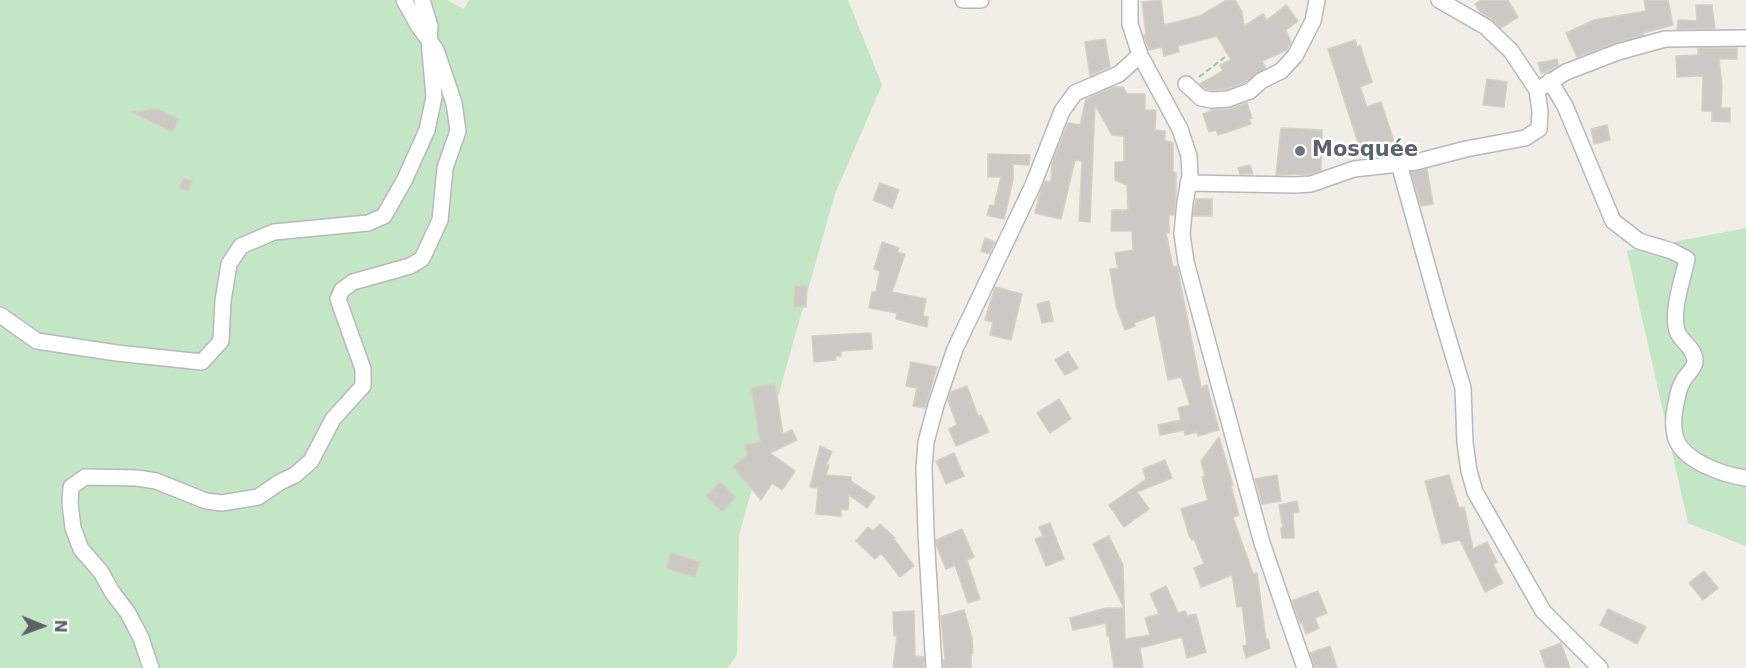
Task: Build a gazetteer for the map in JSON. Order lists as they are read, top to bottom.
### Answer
{
  "places": ["Mosquée"],
  "north": "right"
}
